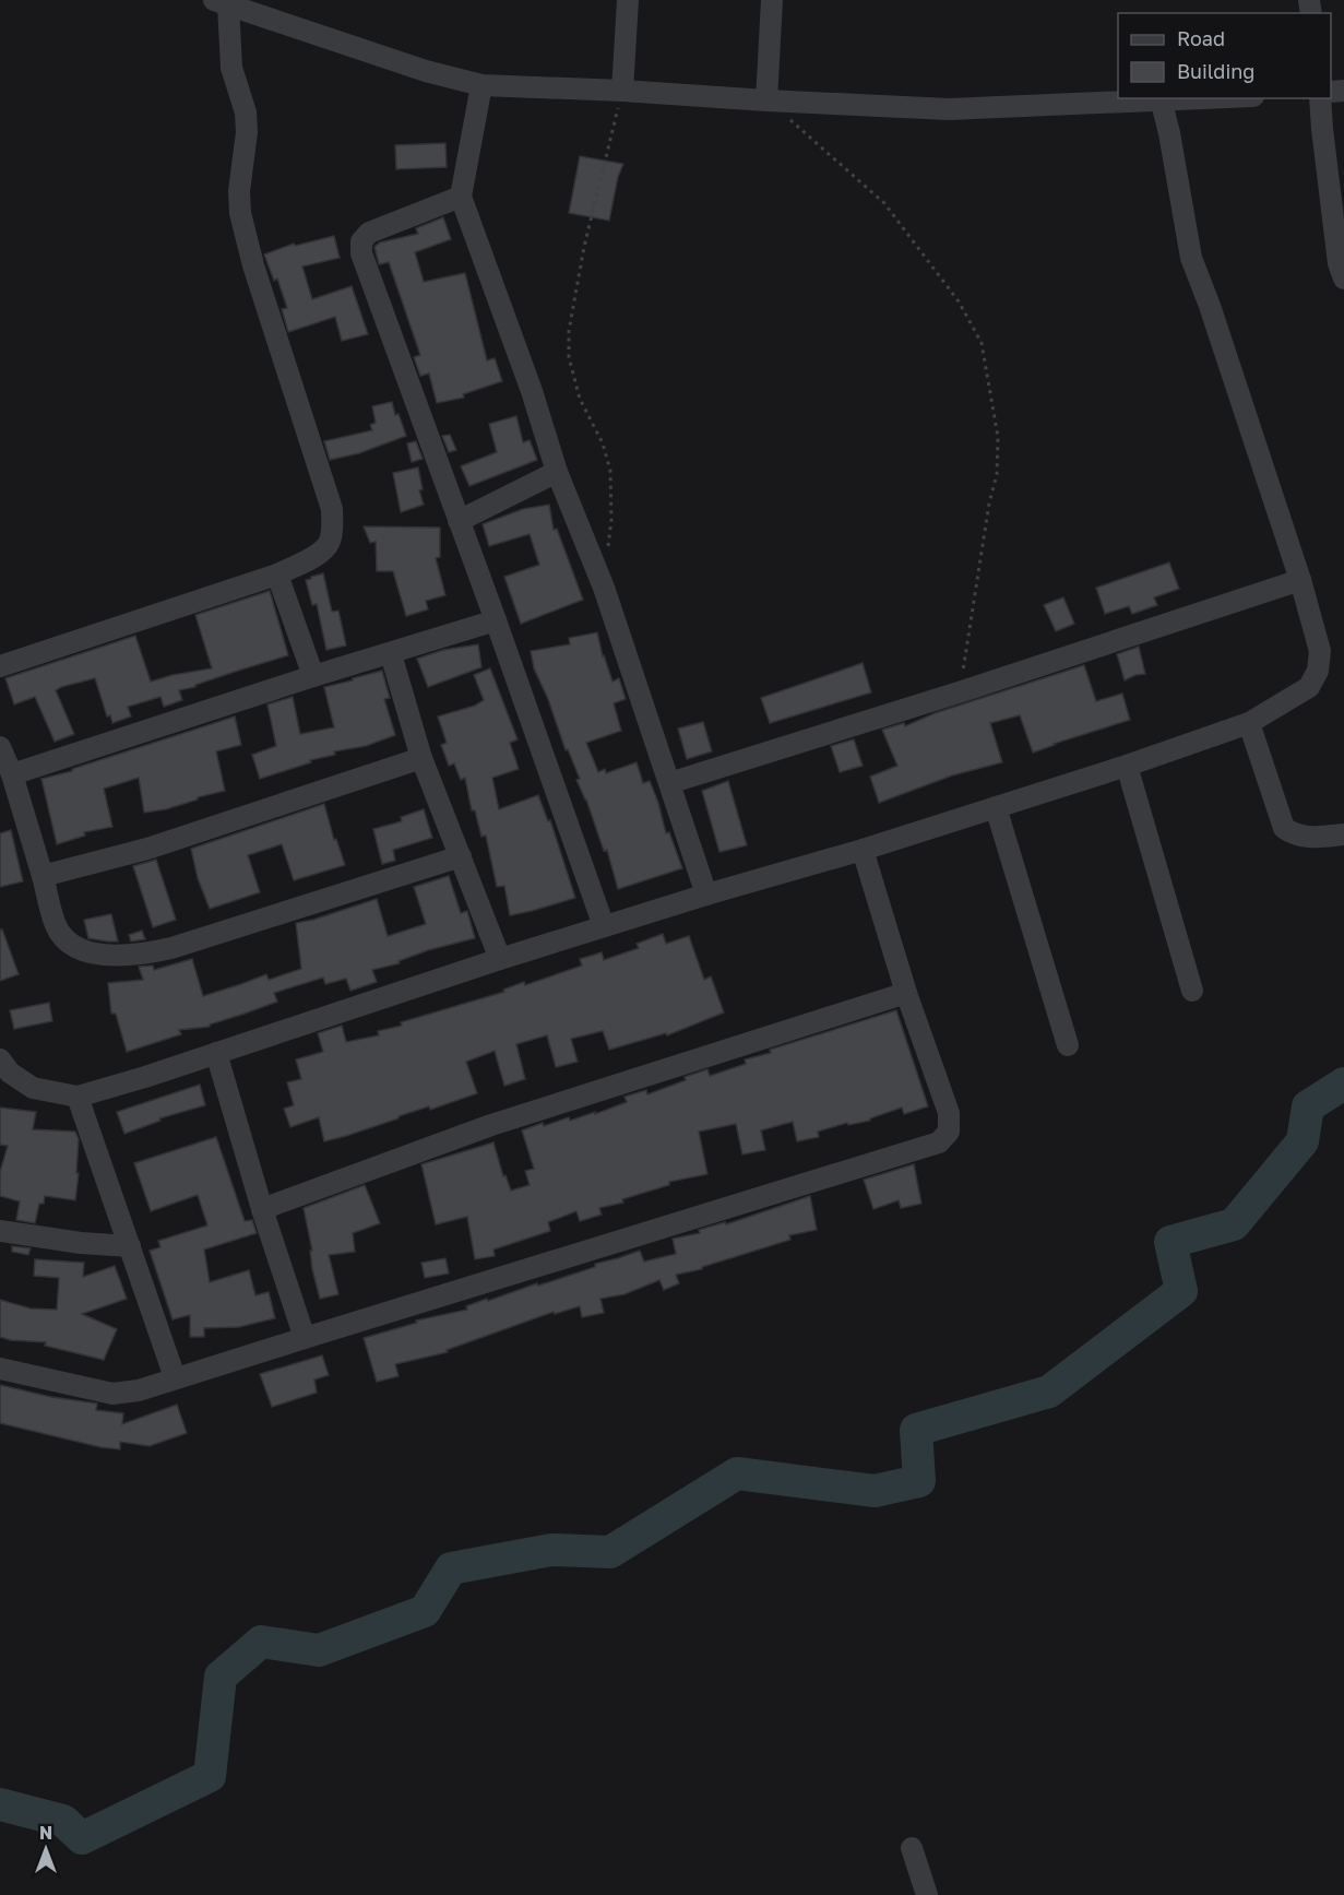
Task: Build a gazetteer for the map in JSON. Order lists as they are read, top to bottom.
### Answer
{
  "legend": ["Road", "Building"],
  "north": "top"
}
